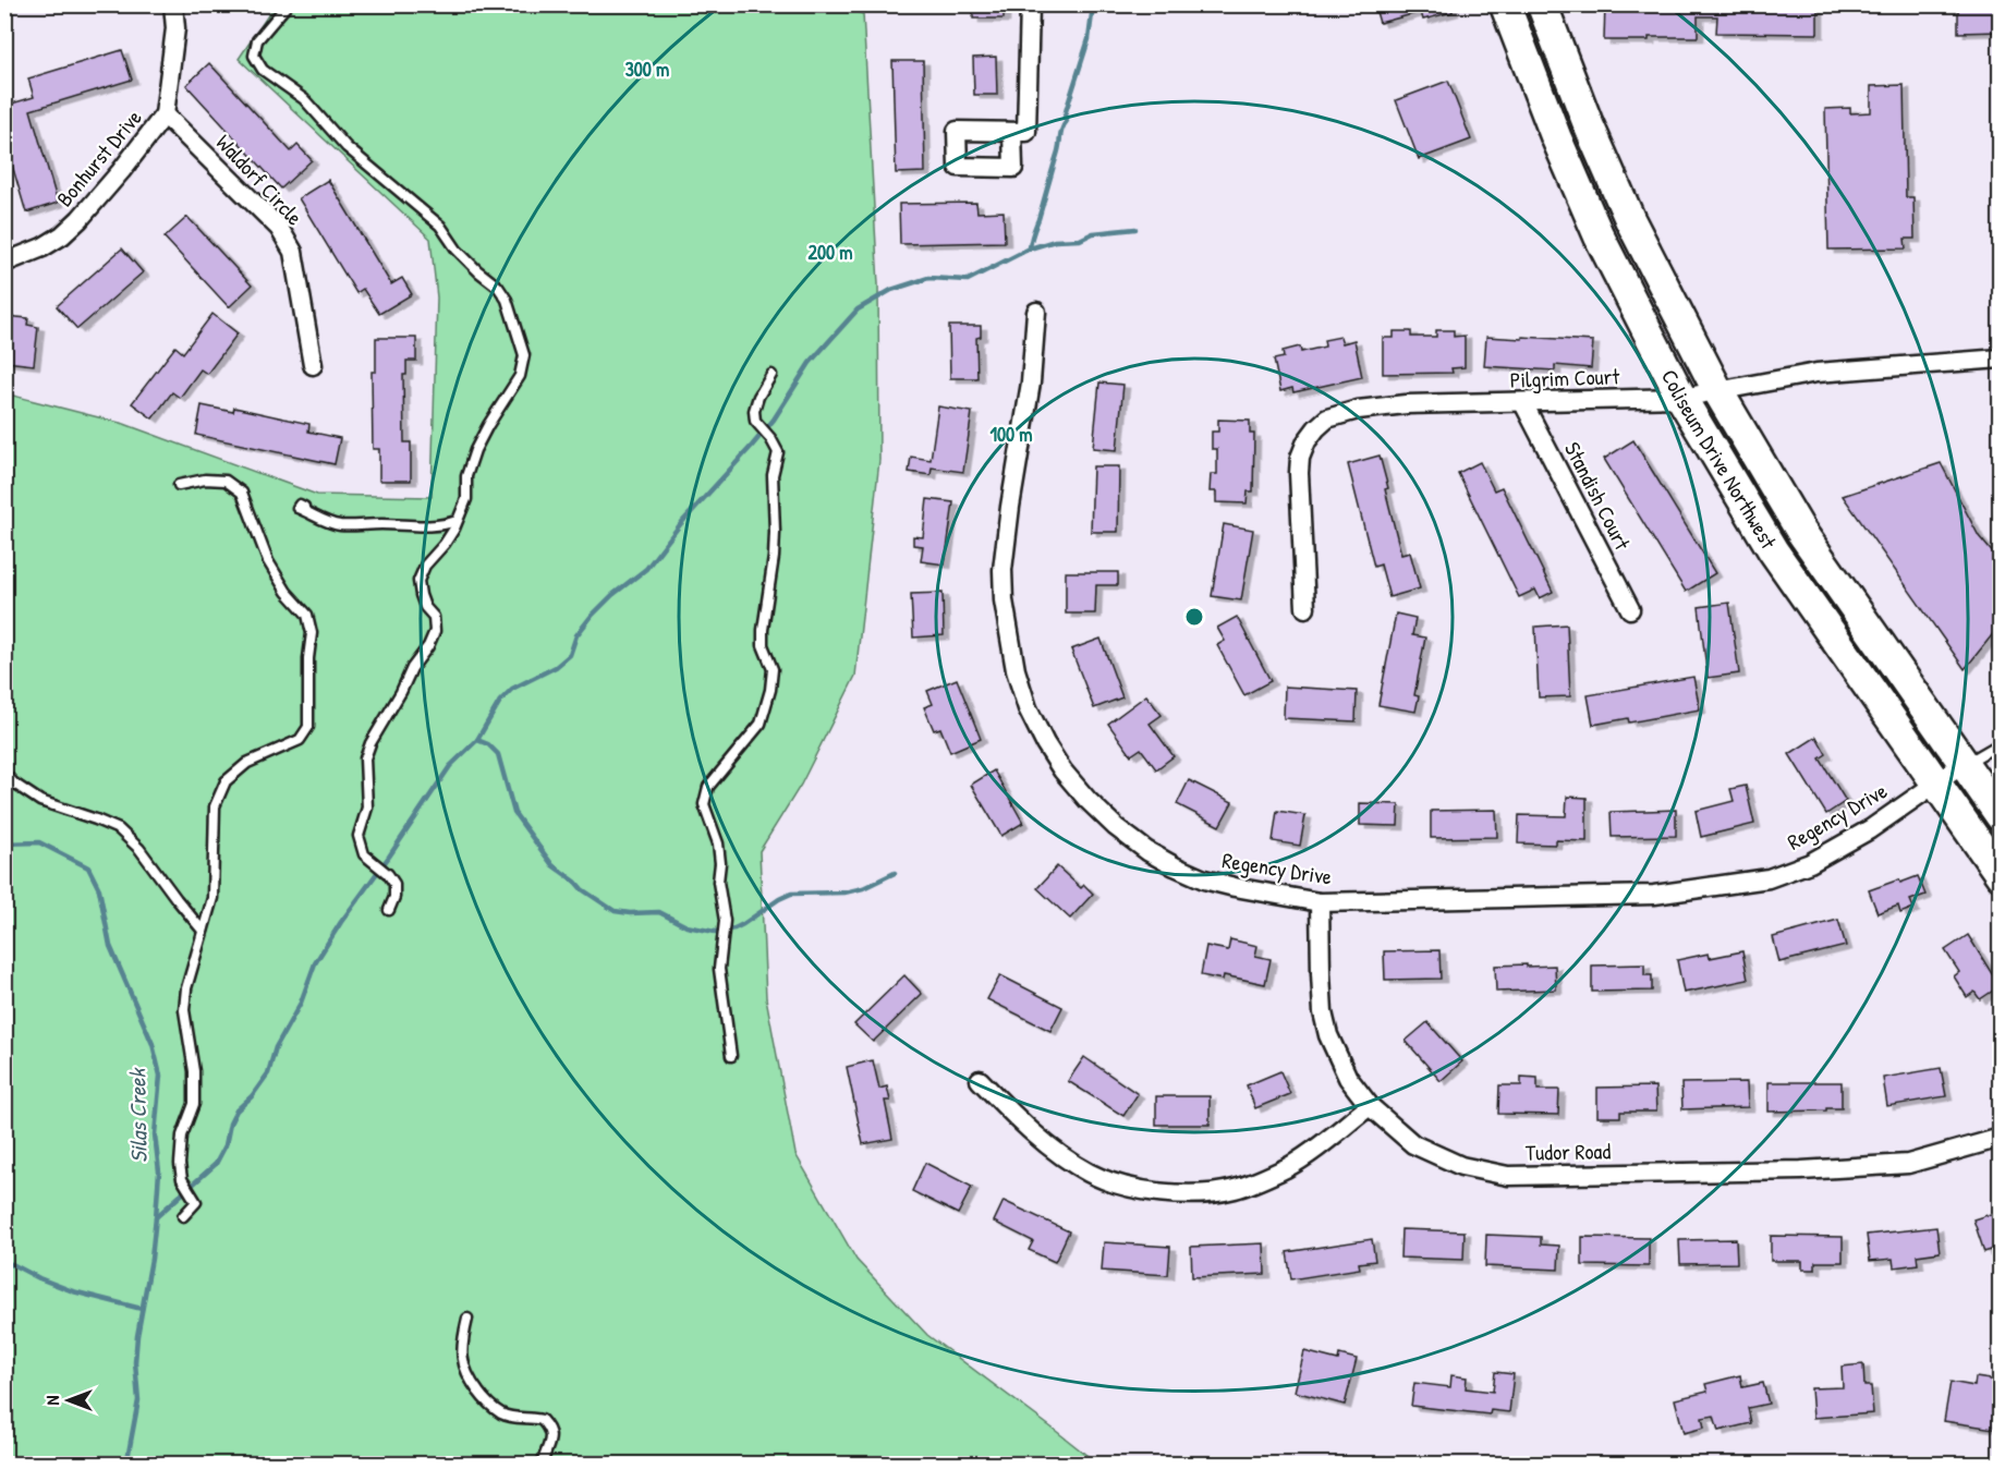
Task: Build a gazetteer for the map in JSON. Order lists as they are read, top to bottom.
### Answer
{
  "streets": {
    "main road": ["Coliseum Drive Northwest"],
    "street": [
      "Bonhurst Drive",
      "Waldorf Circle",
      "Pilgrim Court",
      "Standish Court",
      "Regency Drive",
      "Tudor Road"
    ]
  },
  "crossings": [
    ["Bonhurst Drive", "Waldorf Circle"],
    ["Pilgrim Court", "Coliseum Drive Northwest"],
    ["Pilgrim Court", "Standish Court"],
    ["Coliseum Drive Northwest", "Regency Drive"],
    ["Regency Drive", "Tudor Road"]
  ],
  "water": ["Silas Creek"],
  "north": "left",
  "rings": ["300 m", "200 m", "100 m"]
}
